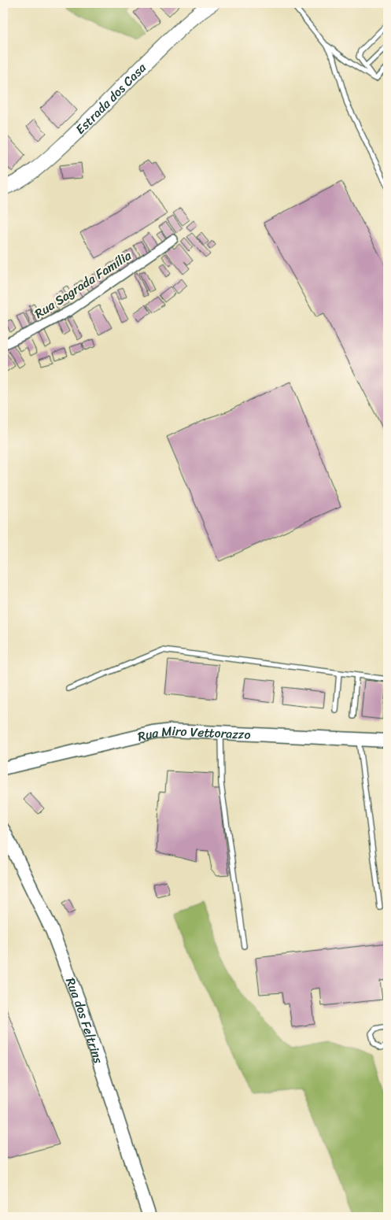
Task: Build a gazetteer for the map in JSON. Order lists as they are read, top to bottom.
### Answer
{
  "streets": {
    "main road": ["Estrada dos Casa"],
    "street": ["Rua Sagrada Família", "Rua Miro Vettorazzo", "Rua dos Feltrins"]
  }
}
